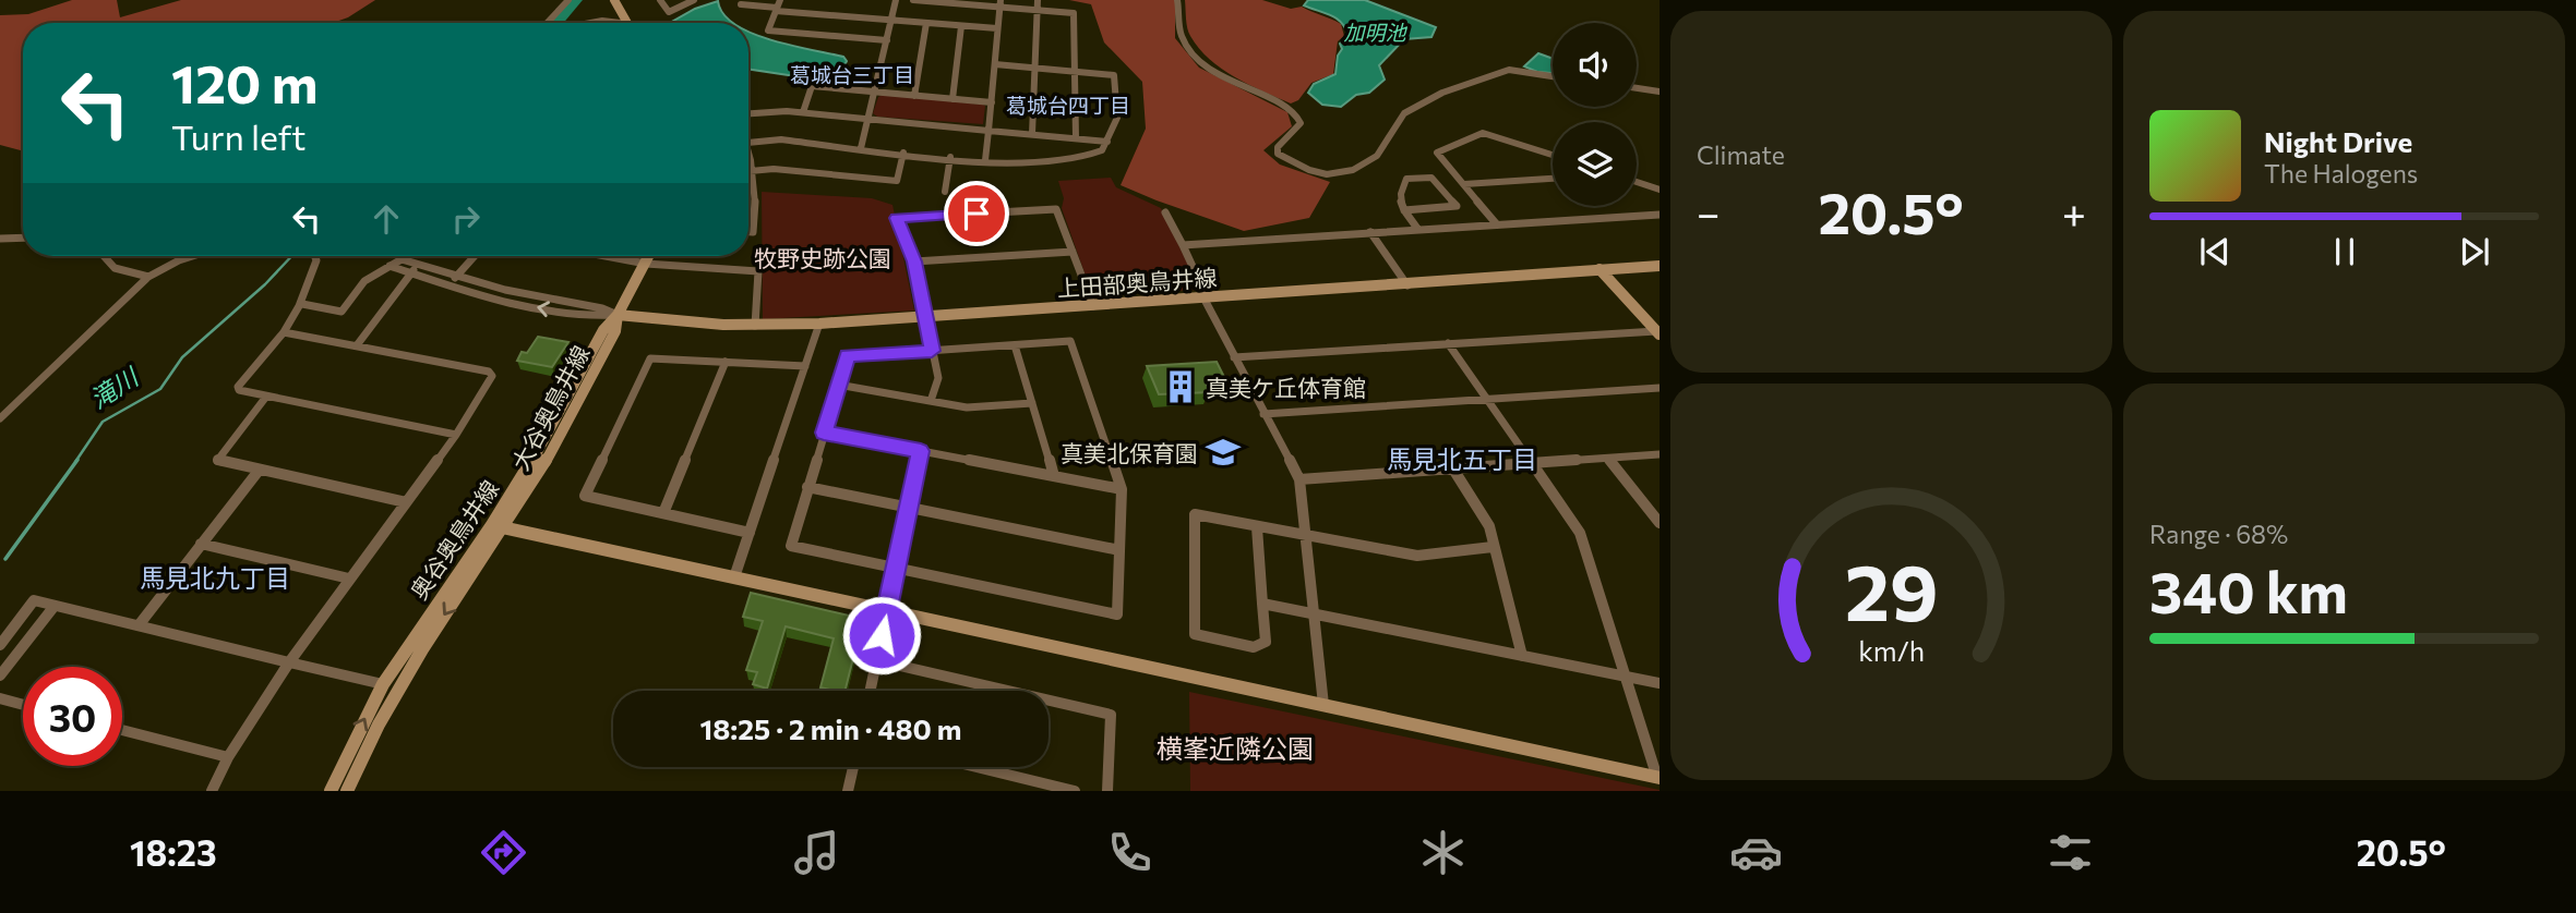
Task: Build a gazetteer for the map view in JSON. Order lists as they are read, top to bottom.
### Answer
{
  "streets": {
    "street": ["上田部奥鳥井線", "大谷奥鳥井線", "奥谷奥鳥井線"]
  },
  "crossings": [
    ["上田部奥鳥井線", "大谷奥鳥井線"],
    ["大谷奥鳥井線", "奥谷奥鳥井線"]
  ],
  "districts": [
    "葛城台三丁目",
    "葛城台四丁目",
    "馬見北五丁目",
    "馬見北九丁目"
  ],
  "water": ["加明池", "滝川"],
  "parks": ["牧野史跡公園", "横峯近隣公園"],
  "places": {
    "building": ["真美ケ丘体育館"],
    "school or university": ["真美北保育園"]
  },
  "page": {
    "tile": [
      "Climate",
      ["Range · 68%", "340 km"]
    ],
    "turn": ["120 m", "Turn left"],
    "song": ["Night Drive", "The Halogens"],
    "heat": ["−", "20.5°", "+"],
    "limit": "30",
    "trip": "18:25 · 2 min · 480 m",
    "tabs": ["18:23", "20.5°"],
    "gauge": ["29", "km/h"]
  }
}
